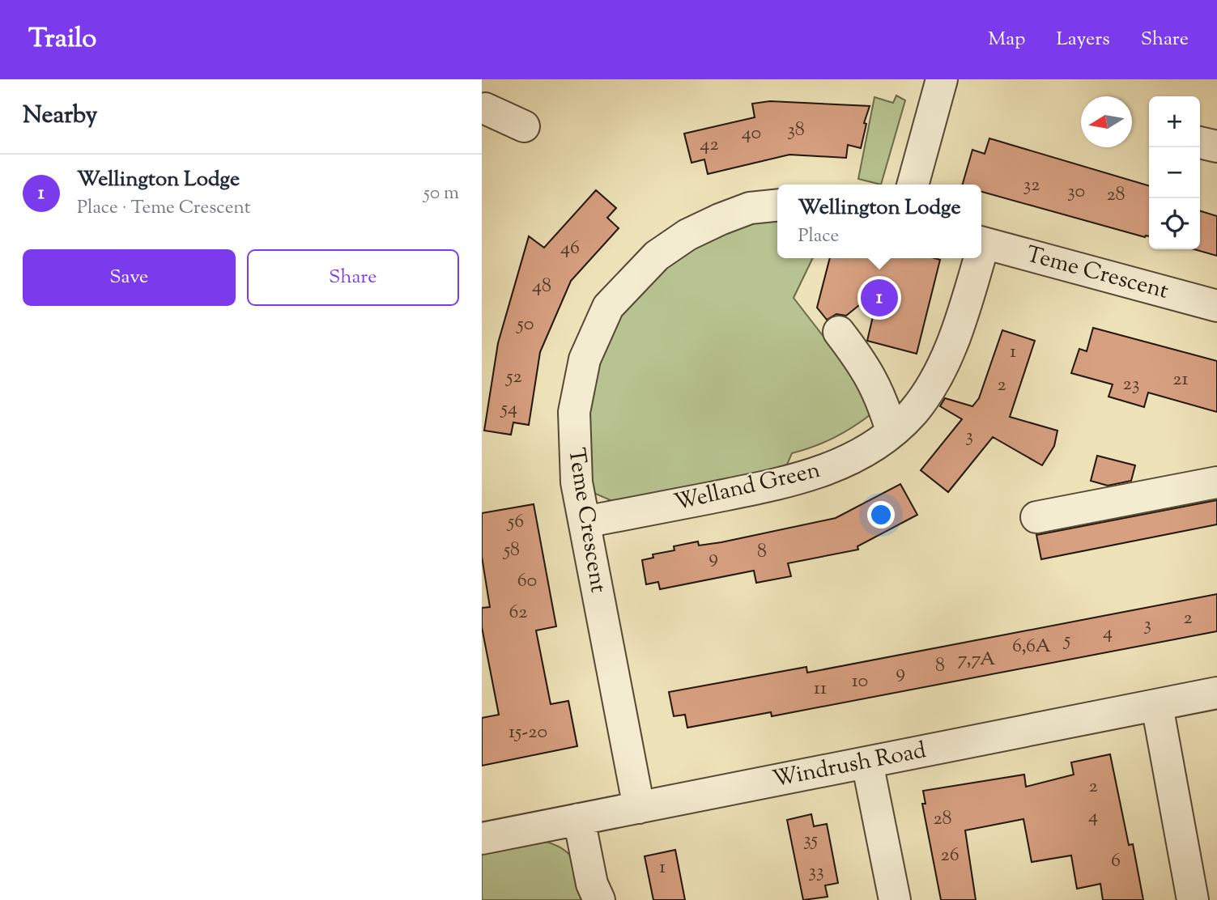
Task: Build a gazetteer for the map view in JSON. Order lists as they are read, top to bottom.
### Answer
{
  "streets": {
    "street": ["Teme Crescent", "Welland Green", "Windrush Road"]
  },
  "crossings": [
    ["Teme Crescent", "Welland Green"],
    ["Teme Crescent", "Windrush Road"]
  ],
  "house_numbers": [
    "38",
    "40",
    "42",
    "32",
    "30",
    "28",
    "46",
    "48",
    "50",
    "1",
    "52",
    "21",
    "23",
    "2",
    "54",
    "3",
    "56",
    "58",
    "8",
    "9",
    "60",
    "62",
    "2",
    "3",
    "4",
    "5",
    "6,6A",
    "7,7A",
    "8",
    "9",
    "10",
    "11",
    "15-20",
    "2",
    "4",
    "28",
    "35",
    "26",
    "6",
    "1",
    "33"
  ],
  "north": "left",
  "page": {
    "header": "Trailo",
    "nav": ["Map", "Layers", "Share"],
    "heading": "Nearby",
    "map_buttons": ["+", "−"],
    "list": [
      {
        "mark": "1",
        "name": "Wellington Lodge",
        "note": "Place · Teme Crescent",
        "value": "50 m"
      }
    ],
    "popup": ["Wellington Lodge", "Place"],
    "buttons": ["Save", "Share"],
    "pins": "1"
  }
}
